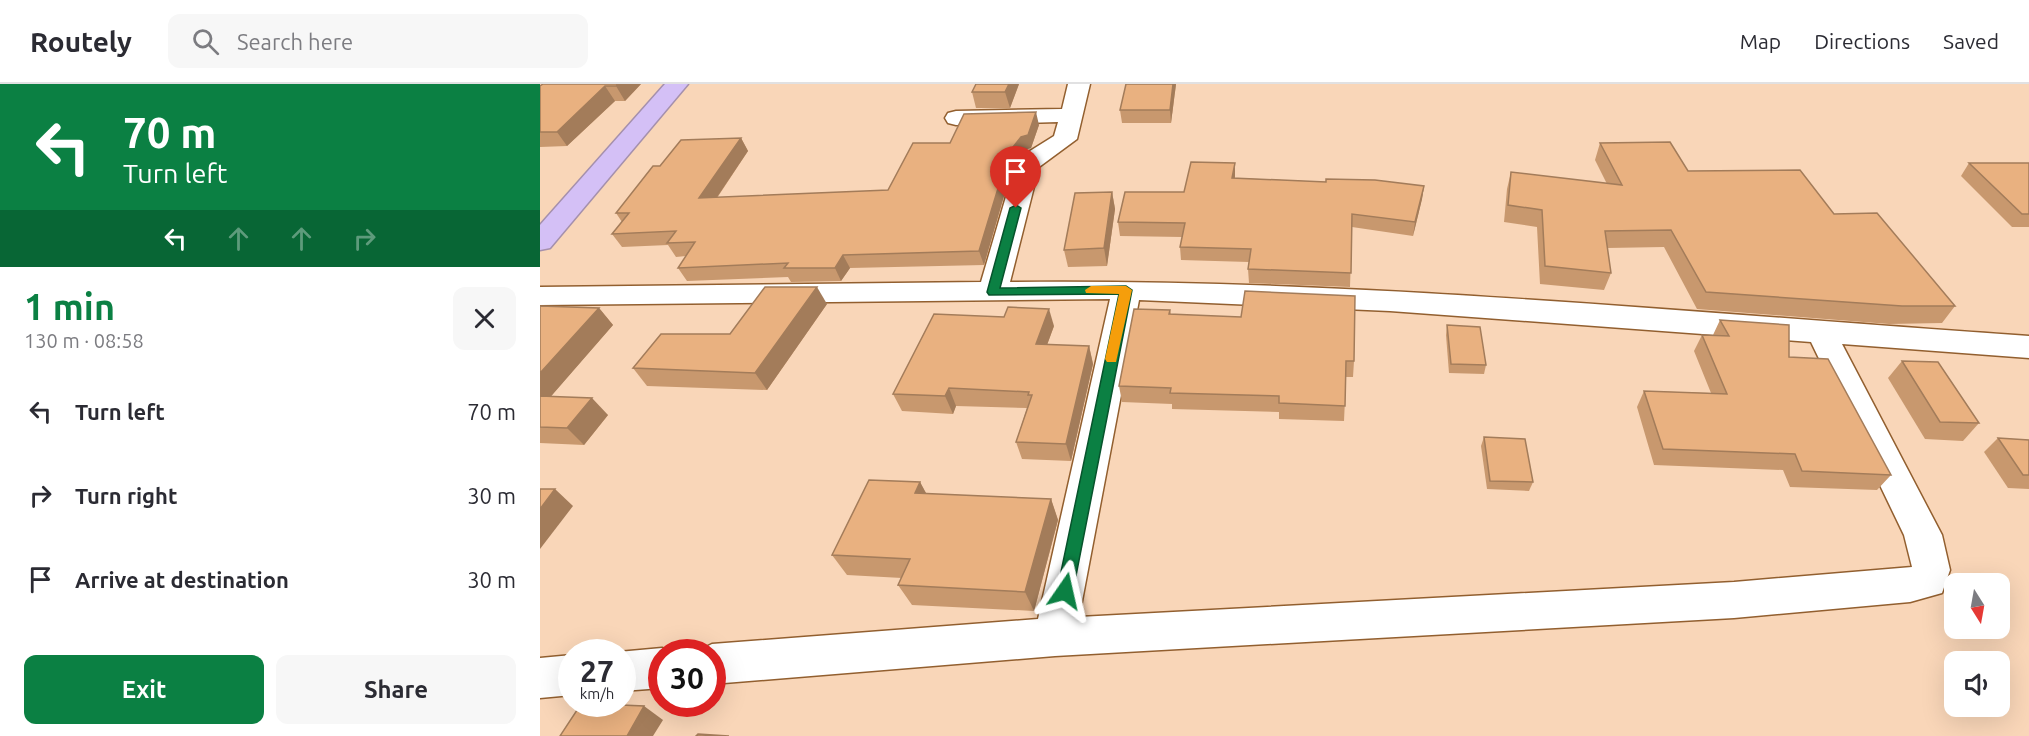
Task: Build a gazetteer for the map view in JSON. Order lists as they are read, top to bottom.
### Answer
{
  "north": "bottom",
  "page": {
    "header": "Routely",
    "search": "Search here",
    "nav": ["Map", "Directions", "Saved"],
    "turn": ["70 m", "Turn left"],
    "heading": ["1 min", "130 m · 08:58"],
    "list": [
      {
        "name": "Turn left",
        "value": "70 m"
      },
      {
        "name": "Turn right",
        "value": "30 m"
      },
      {
        "name": "Arrive at destination",
        "value": "30 m"
      }
    ],
    "speed": "27 km/h",
    "limit": "30",
    "buttons": ["Exit", "Share"]
  }
}
